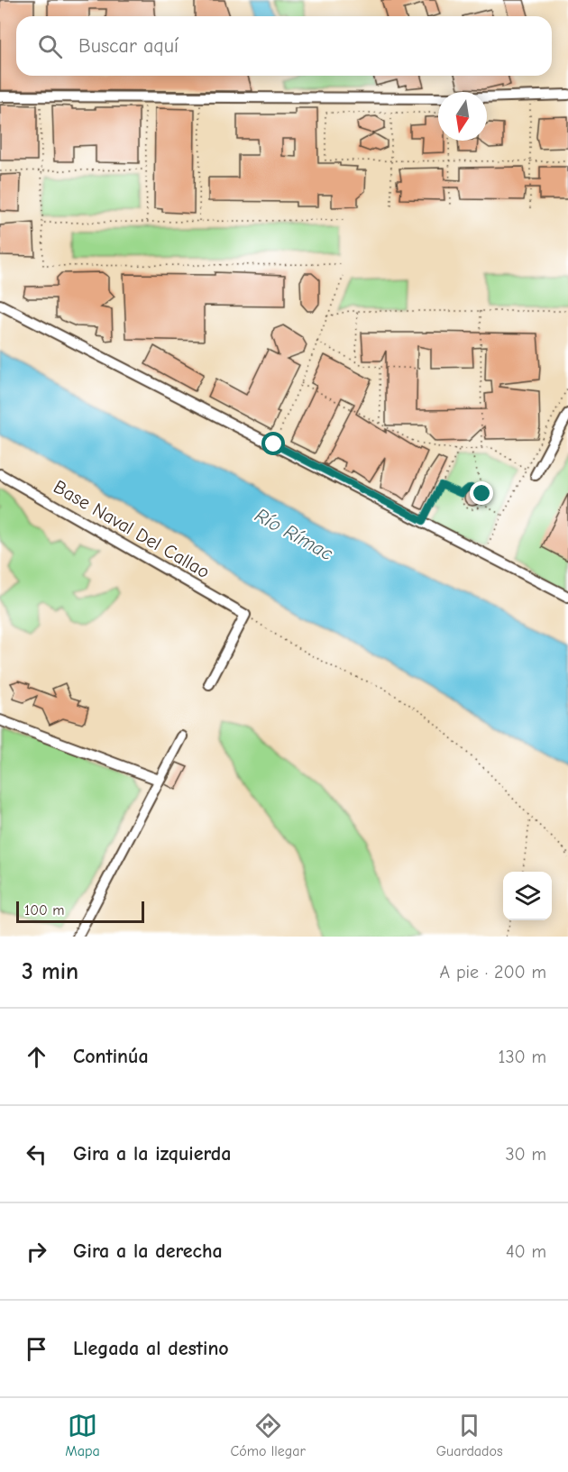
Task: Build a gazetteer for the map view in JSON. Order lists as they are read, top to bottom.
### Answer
{
  "streets": {
    "street": ["Base Naval Del Callao"]
  },
  "water": ["Río Rímac"],
  "scale_bar": "100 m",
  "north": "bottom",
  "page": {
    "search": "Buscar aquí",
    "scale": "100 m",
    "heading": ["3 min", "A pie · 200 m"],
    "list": [
      ["Continúa", "130 m"],
      ["Gira a la izquierda", "30 m"],
      ["Gira a la derecha", "40 m"],
      "Llegada al destino"
    ],
    "nav": ["Mapa", "Cómo llegar", "Guardados"]
  }
}
